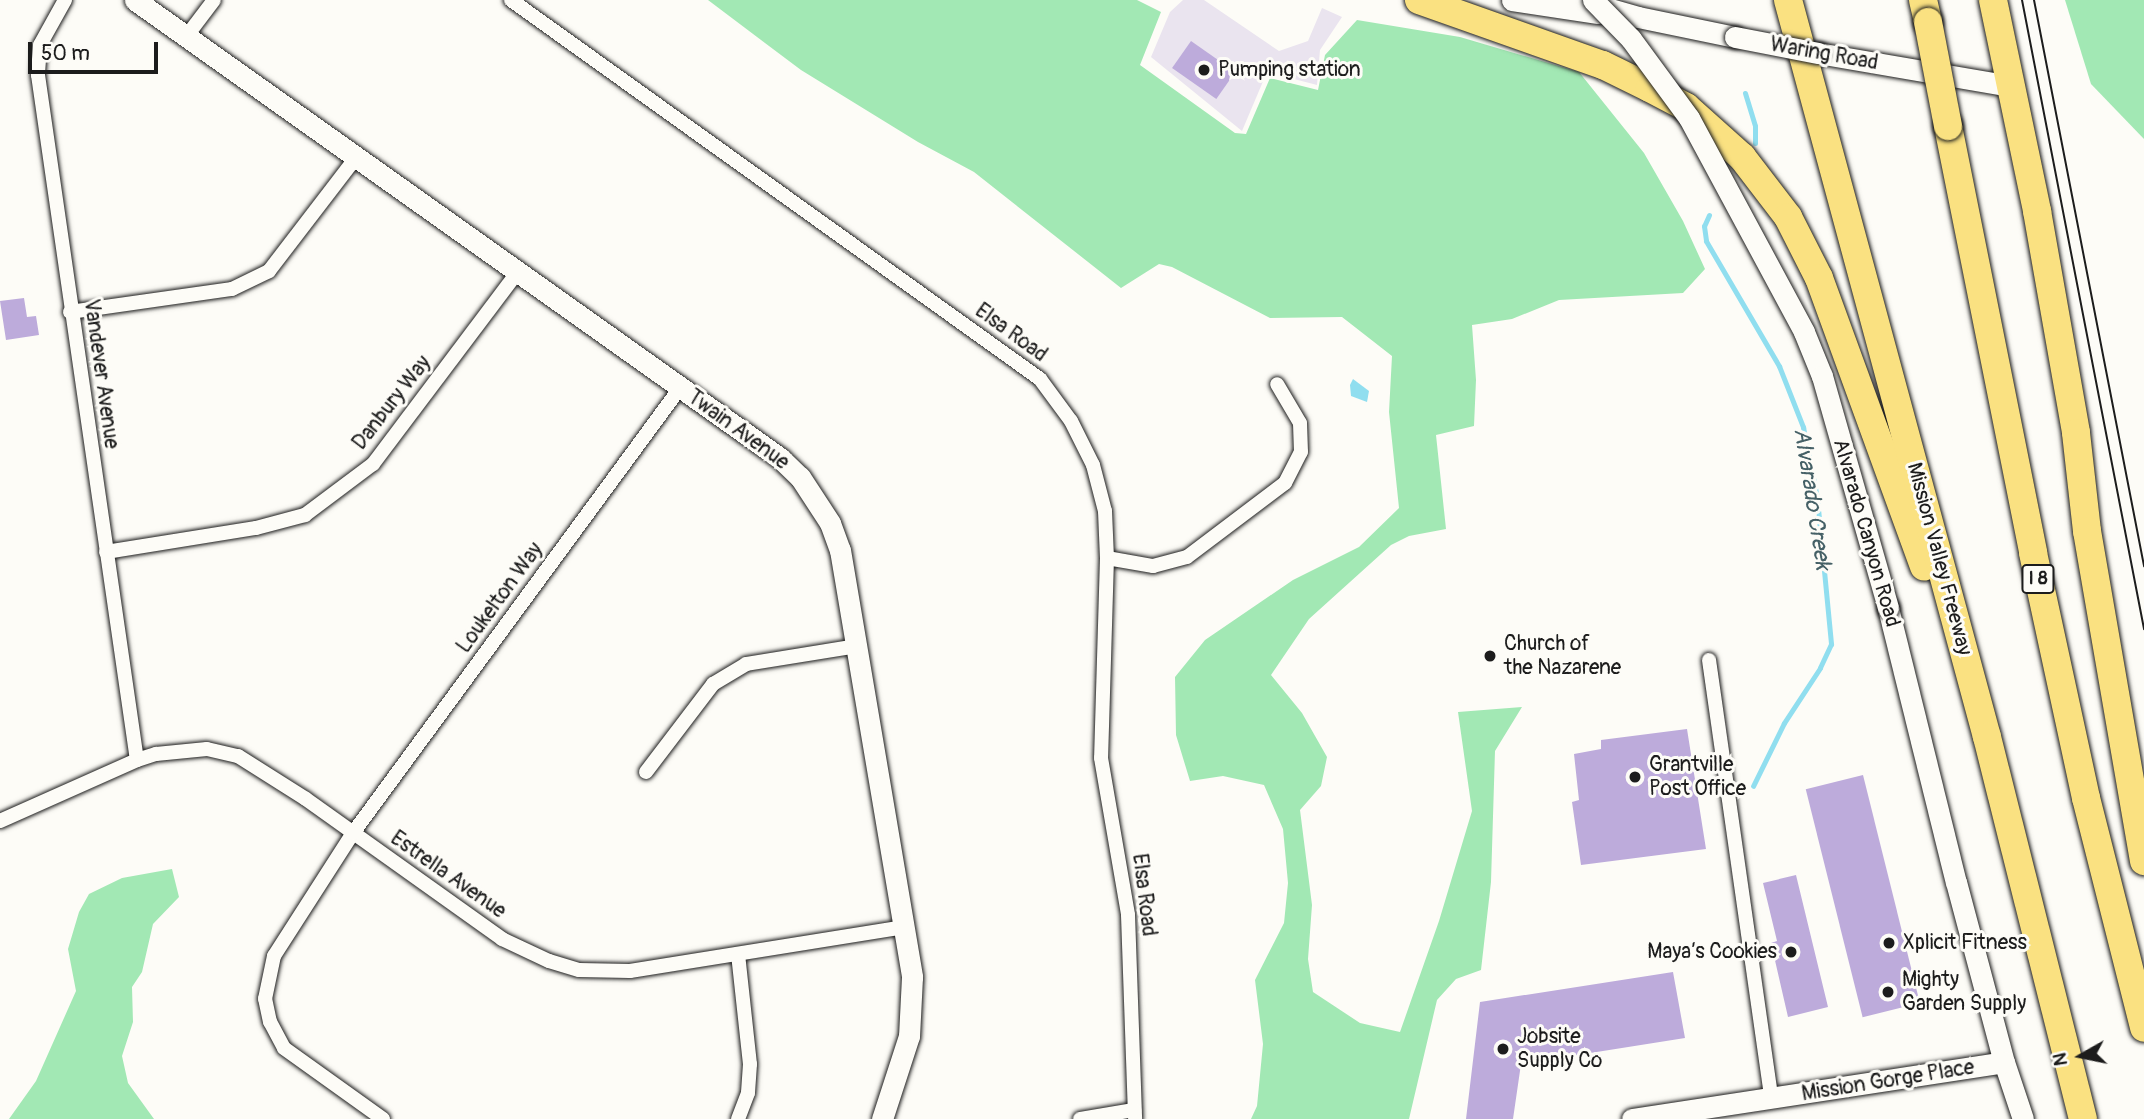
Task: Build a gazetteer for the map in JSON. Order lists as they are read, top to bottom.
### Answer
{
  "streets": {
    "highway": ["Mission Valley Freeway", "I 8"],
    "street": [
      "Waring Road",
      "Elsa Road",
      "Vandever Avenue",
      "Danbury Way",
      "Twain Avenue",
      "Alvarado Canyon Road",
      "Loukelton Way",
      "Estrella Avenue",
      "Mission Gorge Place"
    ]
  },
  "crossings": [
    ["Vandever Avenue", "Danbury Way"],
    ["Vandever Avenue", "Estrella Avenue"],
    ["Danbury Way", "Twain Avenue"],
    ["Twain Avenue", "Loukelton Way"],
    ["Twain Avenue", "Estrella Avenue"],
    ["Alvarado Canyon Road", "Mission Gorge Place"],
    ["Loukelton Way", "Estrella Avenue"]
  ],
  "water": ["Alvarado Creek"],
  "places": [
    "Pumping station",
    "Church of the Nazarene",
    "Grantville Post Office",
    "Xplicit Fitness",
    "Maya’s Cookies",
    "Mighty Garden Supply",
    "Jobsite Supply Co"
  ],
  "scale_bar": "50 m",
  "north": "left"
}
